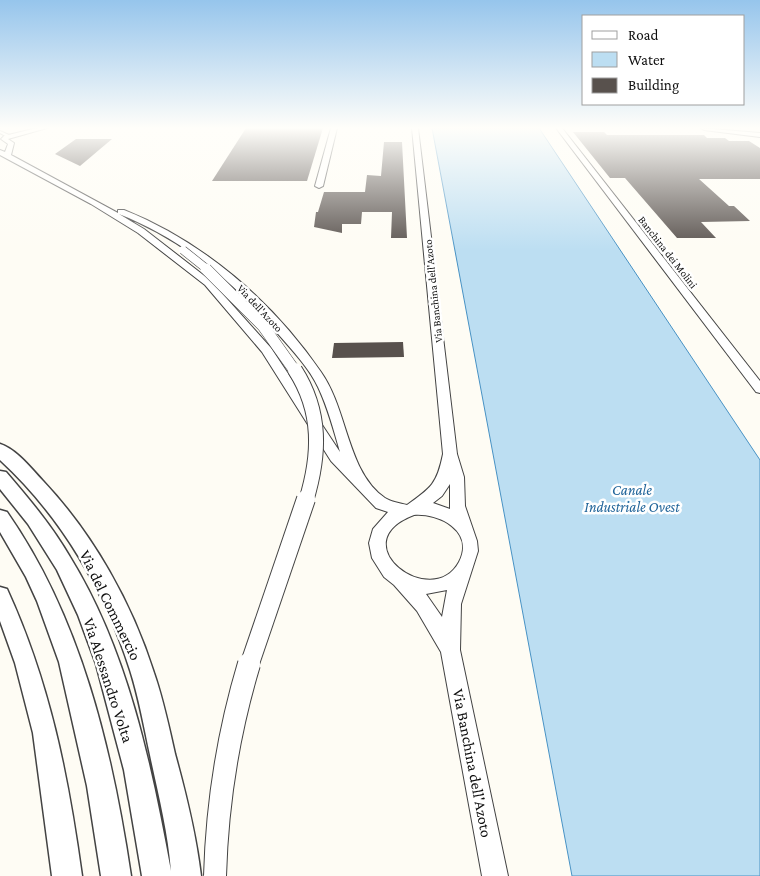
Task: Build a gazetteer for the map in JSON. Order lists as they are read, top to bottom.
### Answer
{
  "streets": {
    "street": [
      "Banchina dei Molini",
      "Via Banchina dell'Azoto",
      "Via dell'Azoto",
      "Via del Commercio",
      "Via Alessandro Volta"
    ]
  },
  "water": ["Canale Industriale Ovest"],
  "legend": ["Road", "Water", "Building"]
}
